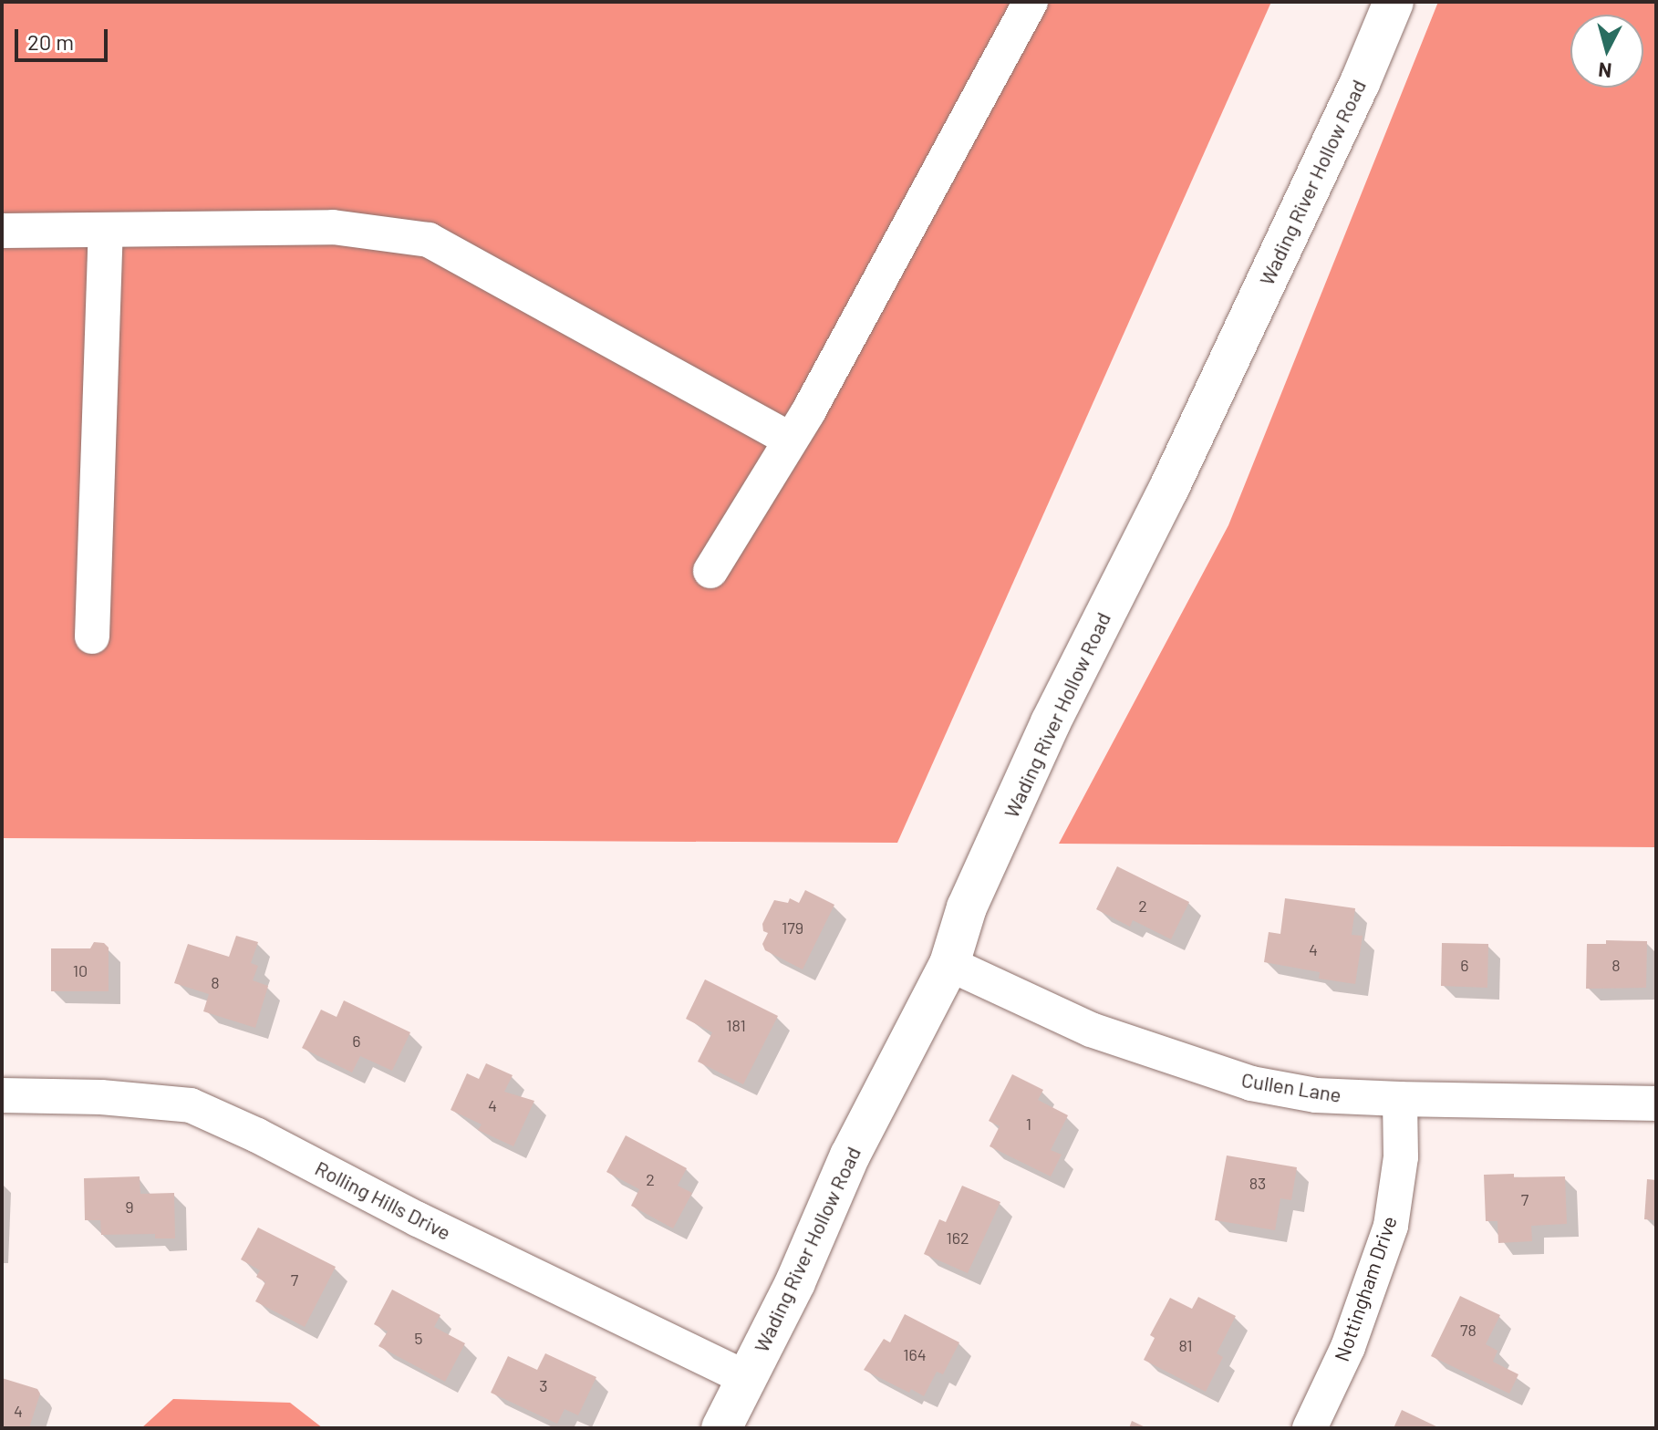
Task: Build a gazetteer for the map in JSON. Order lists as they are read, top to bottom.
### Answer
{
  "streets": {
    "street": [
      "Wading River Hollow Road",
      "Cullen Lane",
      "Rolling Hills Drive",
      "Nottingham Drive"
    ]
  },
  "crossings": [
    ["Wading River Hollow Road", "Cullen Lane"],
    ["Wading River Hollow Road", "Rolling Hills Drive"],
    ["Cullen Lane", "Nottingham Drive"]
  ],
  "house_numbers": [
    "2",
    "179",
    "4",
    "6",
    "8",
    "10",
    "8",
    "181",
    "6",
    "4",
    "1",
    "2",
    "83",
    "7",
    "9",
    "162",
    "7",
    "78",
    "5",
    "81",
    "164",
    "3",
    "4"
  ],
  "scale_bar": "20 m",
  "north": "bottom"
}
